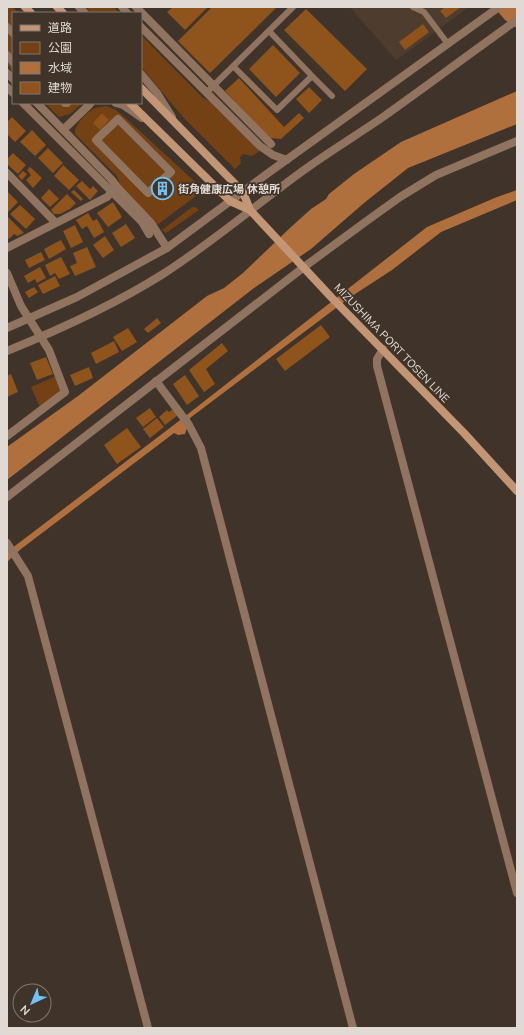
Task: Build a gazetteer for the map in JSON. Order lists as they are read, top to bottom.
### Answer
{
  "streets": {
    "main road": ["MIZUSHIMA PORT TOSEN LINE"]
  },
  "places": {
    "building": ["街角健康広場 休憩所"]
  },
  "legend": [
    "道路",
    "公園",
    "水域",
    "建物"
  ],
  "north": "bottom left"
}
